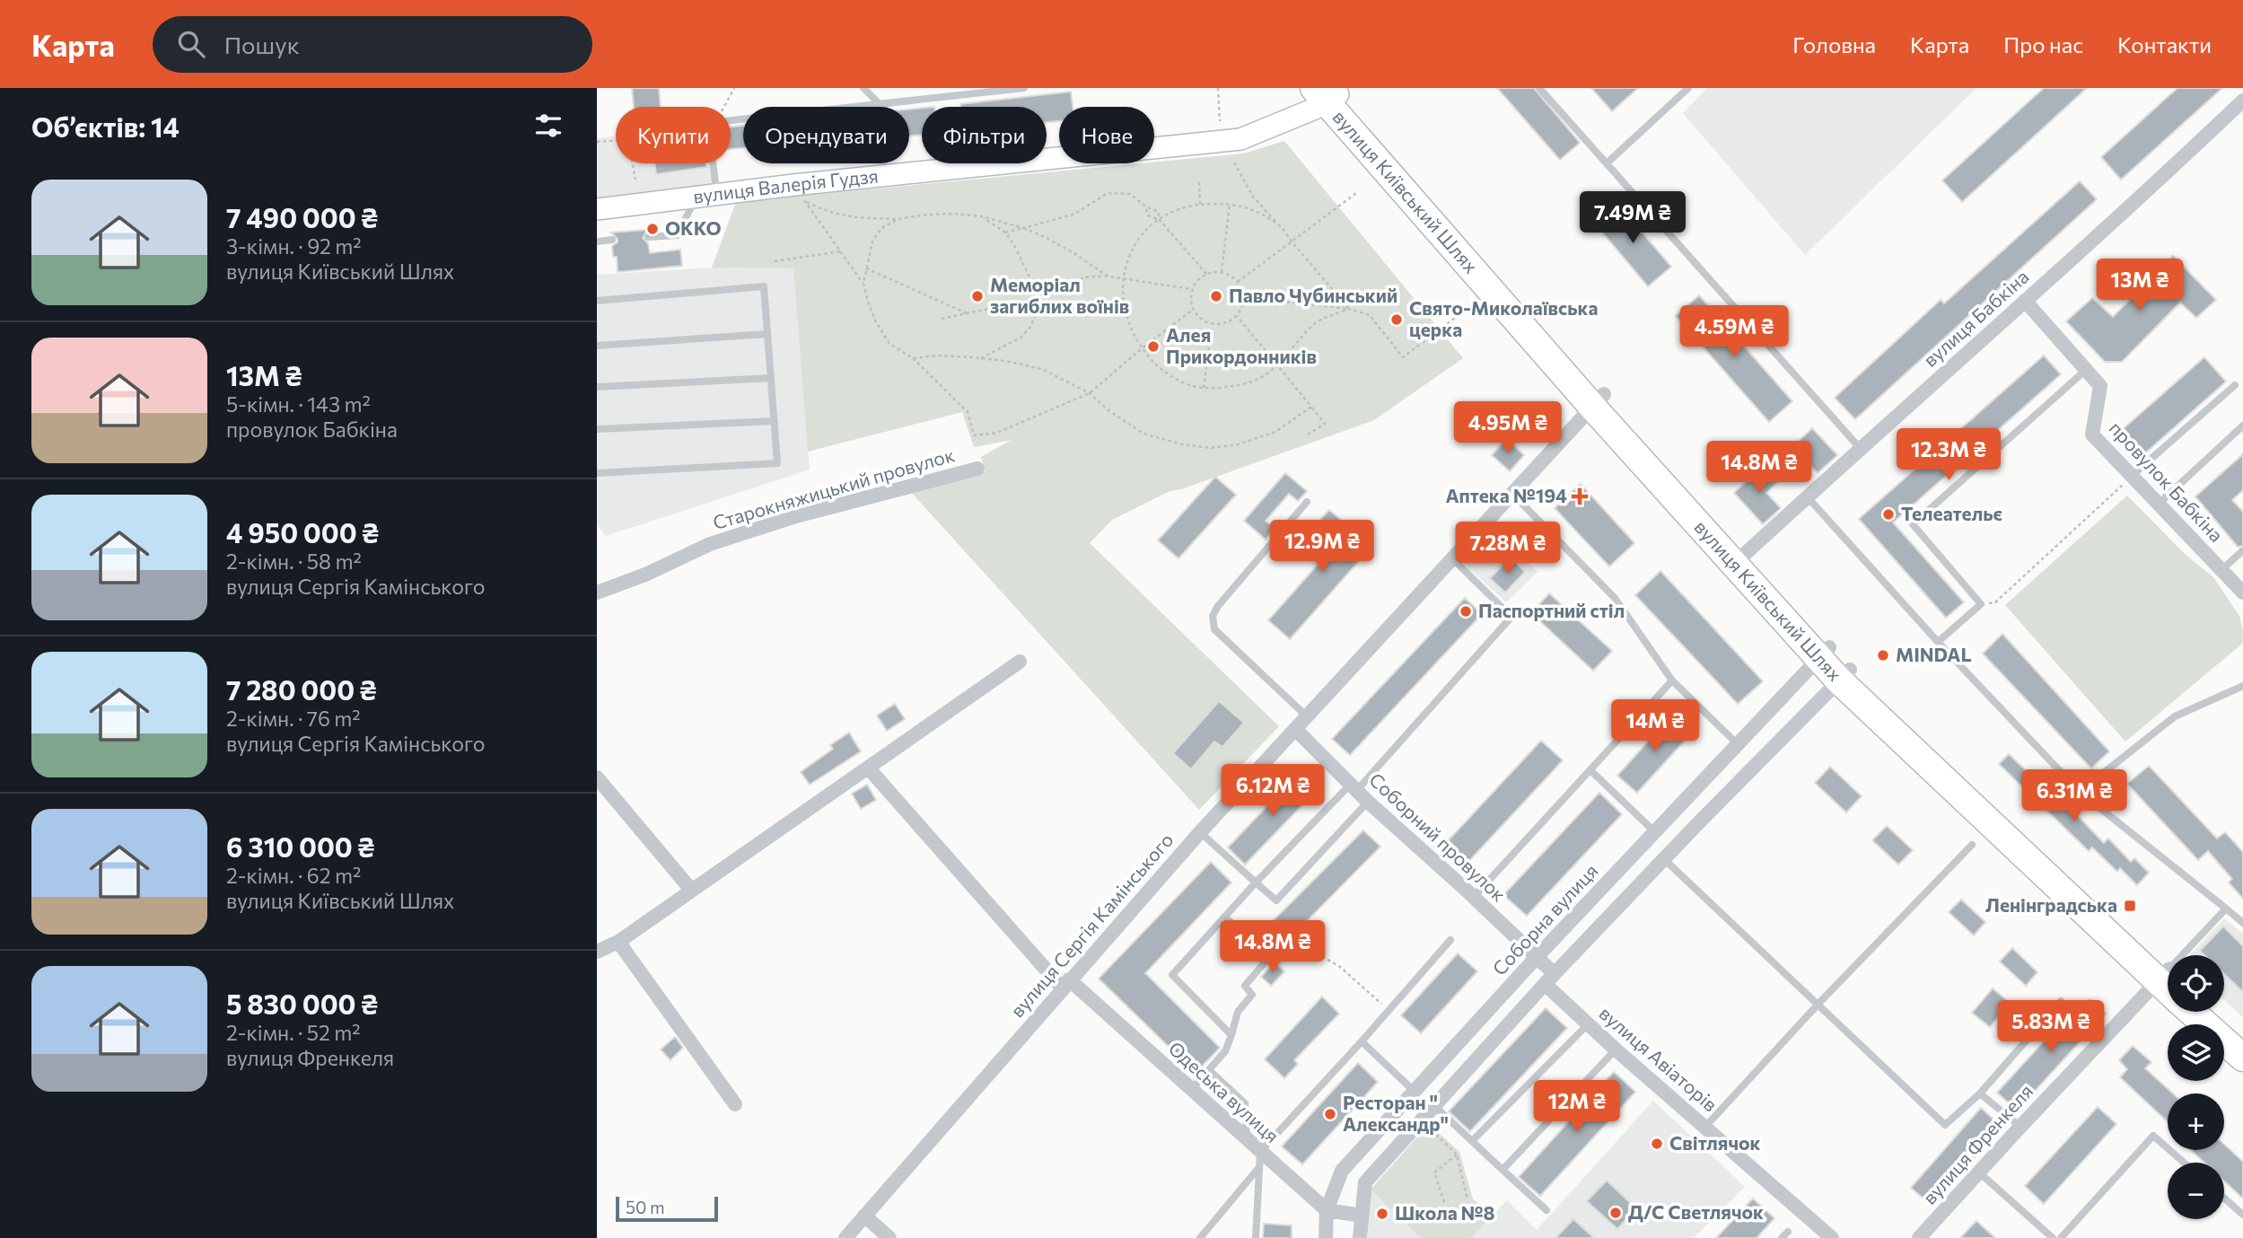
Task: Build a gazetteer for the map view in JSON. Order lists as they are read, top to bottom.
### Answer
{
  "streets": {
    "highway": ["вулиця Київський Шлях"],
    "street": [
      "вулиця Валерія Гудзя",
      "вулиця Бабкіна",
      "провулок Бабкіна",
      "Старокняжицький провулок",
      "Соборний провулок",
      "Соборна вулиця",
      "вулиця Сергія Камінського",
      "вулиця Авіаторів",
      "Одеська вулиця",
      "вулиця Френкеля"
    ]
  },
  "crossings": [
    ["вулиця Валерія Гудзя", "вулиця Київський Шлях"],
    ["вулиця Київський Шлях", "вулиця Бабкіна"],
    ["вулиця Київський Шлях", "Соборна вулиця"],
    ["вулиця Київський Шлях", "вулиця Сергія Камінського"],
    ["вулиця Бабкіна", "провулок Бабкіна"],
    ["Соборний провулок", "Соборна вулиця"],
    ["Соборний провулок", "вулиця Сергія Камінського"],
    ["Соборний провулок", "вулиця Авіаторів"],
    ["Соборна вулиця", "Одеська вулиця"],
    ["вулиця Сергія Камінського", "Одеська вулиця"]
  ],
  "places": {
    "other": [
      "ОККО",
      "Меморіал загиблих воїнів",
      "Павло Чубинський",
      "Свято-Миколаївська церка",
      "Алея Прикордонників",
      "Телеательє",
      "Паспортний стіл",
      "MINDAL",
      "Ресторан \" Александр\"",
      "Світлячок",
      "Д/С Светлячок",
      "Школа №8"
    ],
    "health": ["Аптека №194"],
    "transit": ["Ленінградська"]
  },
  "scale_bar": "50 m",
  "page": {
    "header": "Карта",
    "search": "Пошук",
    "nav": [
      "Головна",
      "Карта",
      "Про нас",
      "Контакти"
    ],
    "heading": "Об’єктів: 14",
    "chip": [
      "Купити",
      "Орендувати",
      "Фільтри",
      "Нове"
    ],
    "list": [
      {
        "name": "7 490 000 ₴",
        "note": "3-кімн. · 92 m² · вулиця Київський Шлях"
      },
      {
        "name": "13M ₴",
        "note": "5-кімн. · 143 m² · провулок Бабкіна"
      },
      {
        "name": "4 950 000 ₴",
        "note": "2-кімн. · 58 m² · вулиця Сергія Камінського"
      },
      {
        "name": "7 280 000 ₴",
        "note": "2-кімн. · 76 m² · вулиця Сергія Камінського"
      },
      {
        "name": "6 310 000 ₴",
        "note": "2-кімн. · 62 m² · вулиця Київський Шлях"
      },
      {
        "name": "5 830 000 ₴",
        "note": "2-кімн. · 52 m² · вулиця Френкеля"
      }
    ],
    "price": [
      "7.49M ₴",
      "13M ₴",
      "4.59M ₴",
      "4.95M ₴",
      "12.3M ₴",
      "14.8M ₴",
      "12.9M ₴",
      "7.28M ₴",
      "14M ₴",
      "6.12M ₴",
      "6.31M ₴",
      "14.8M ₴",
      "5.83M ₴",
      "12M ₴"
    ],
    "map_buttons": ["+", "−"],
    "scale": "50 m"
  }
}
